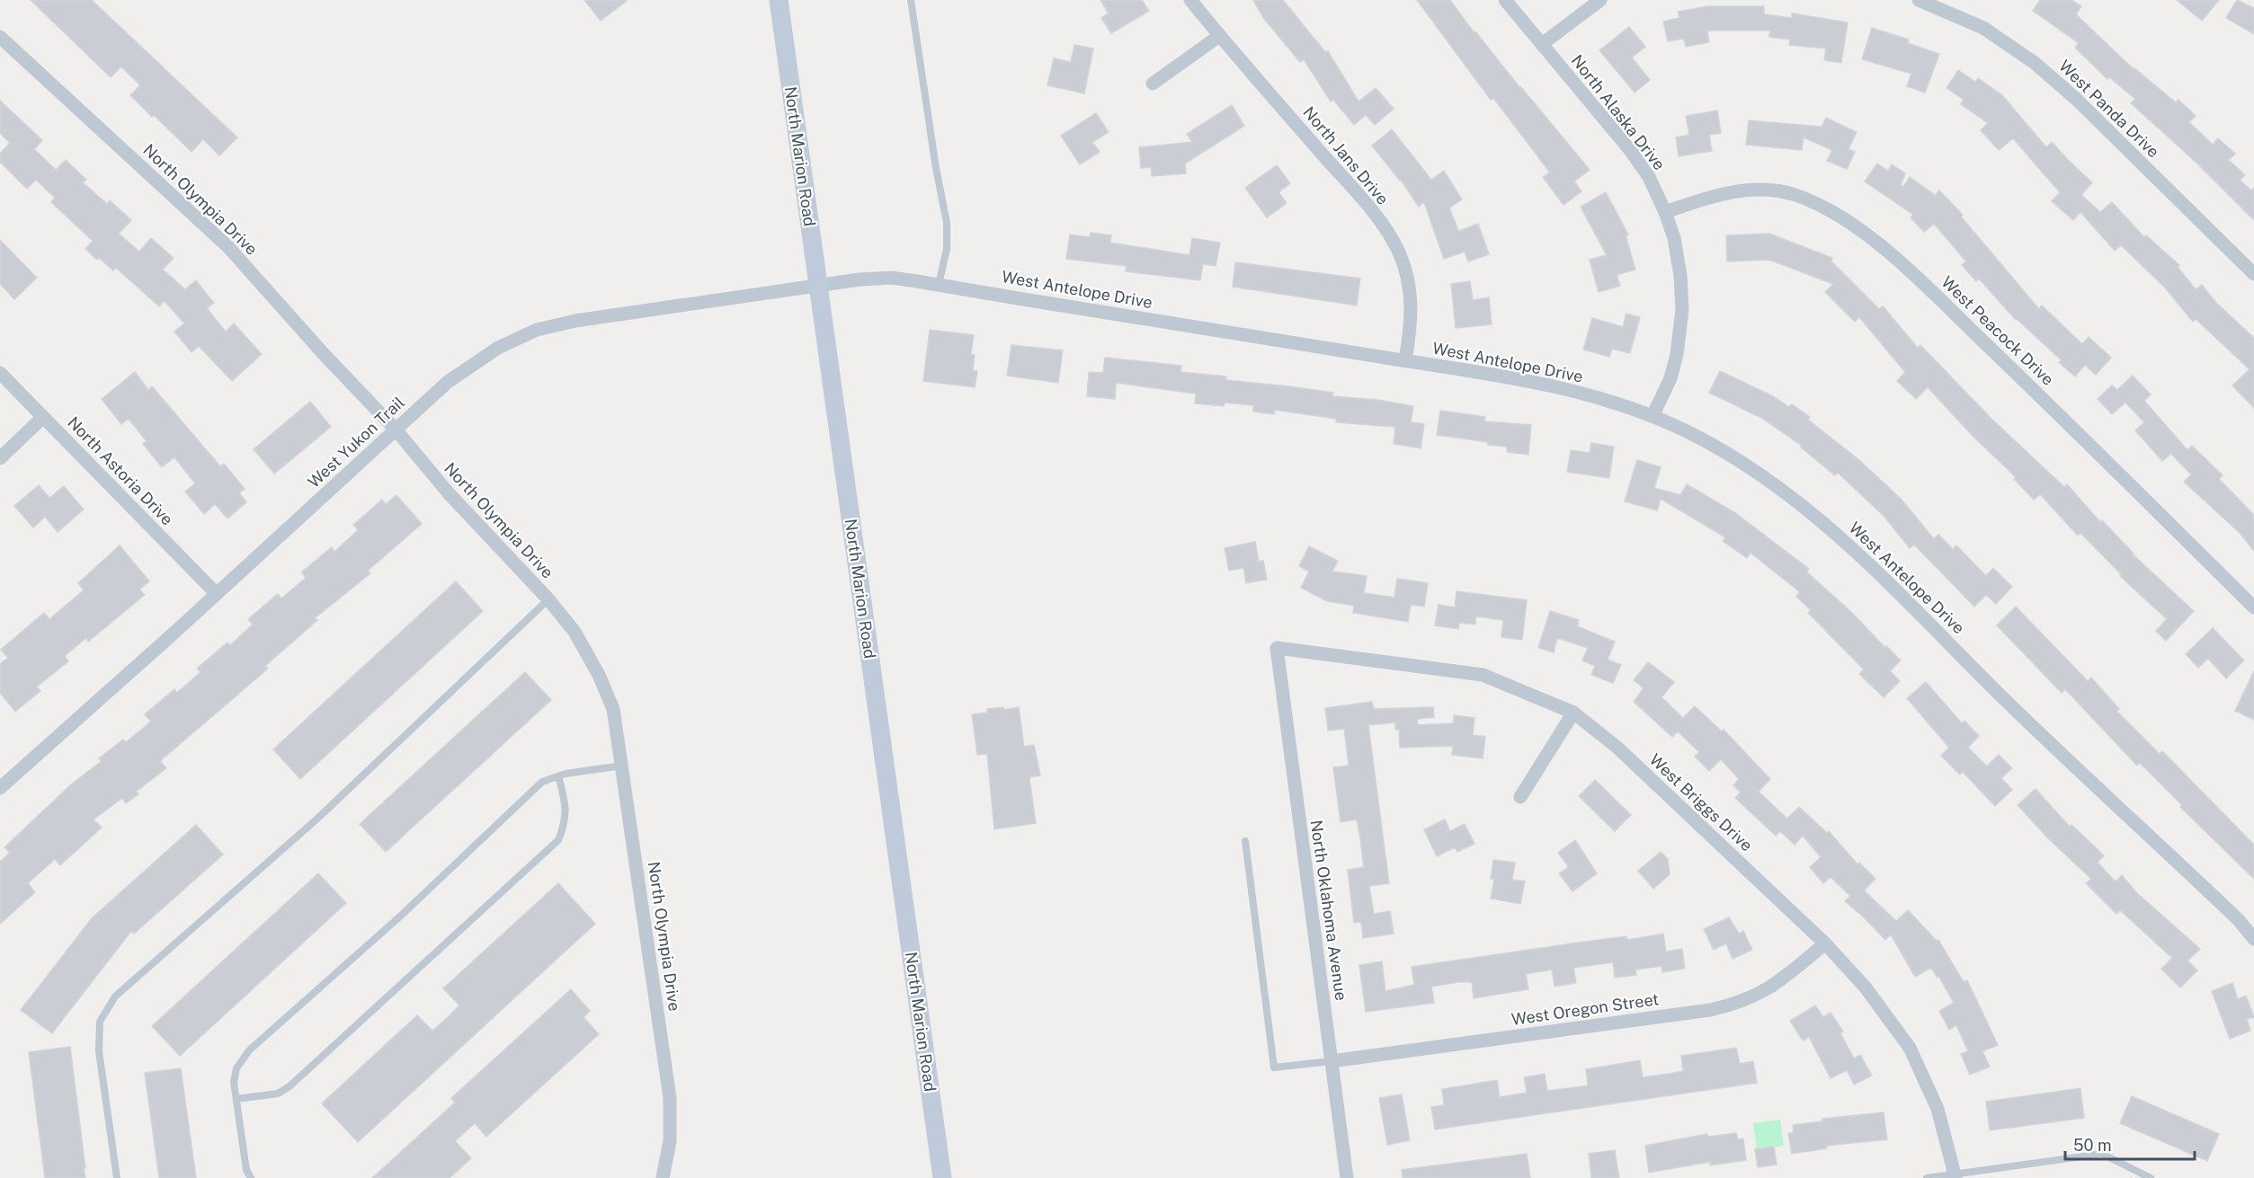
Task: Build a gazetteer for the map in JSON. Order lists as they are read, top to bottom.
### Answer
{
  "streets": {
    "main road": ["North Marion Road"],
    "street": [
      "West Panda Drive",
      "North Alaska Drive",
      "North Jans Drive",
      "North Olympia Drive",
      "West Antelope Drive",
      "West Peacock Drive",
      "West Yukon Trail",
      "North Astoria Drive",
      "West Briggs Drive",
      "North Oklahoma Avenue",
      "West Oregon Street"
    ]
  },
  "crossings": [
    ["North Alaska Drive", "West Antelope Drive"],
    ["North Alaska Drive", "West Peacock Drive"],
    ["North Jans Drive", "West Antelope Drive"],
    ["North Marion Road", "West Antelope Drive"],
    ["North Marion Road", "West Yukon Trail"],
    ["North Olympia Drive", "West Yukon Trail"],
    ["West Antelope Drive", "West Yukon Trail"],
    ["West Yukon Trail", "North Astoria Drive"],
    ["West Briggs Drive", "North Oklahoma Avenue"],
    ["West Briggs Drive", "West Oregon Street"],
    ["North Oklahoma Avenue", "West Oregon Street"]
  ],
  "scale_bar": "50 m"
}
